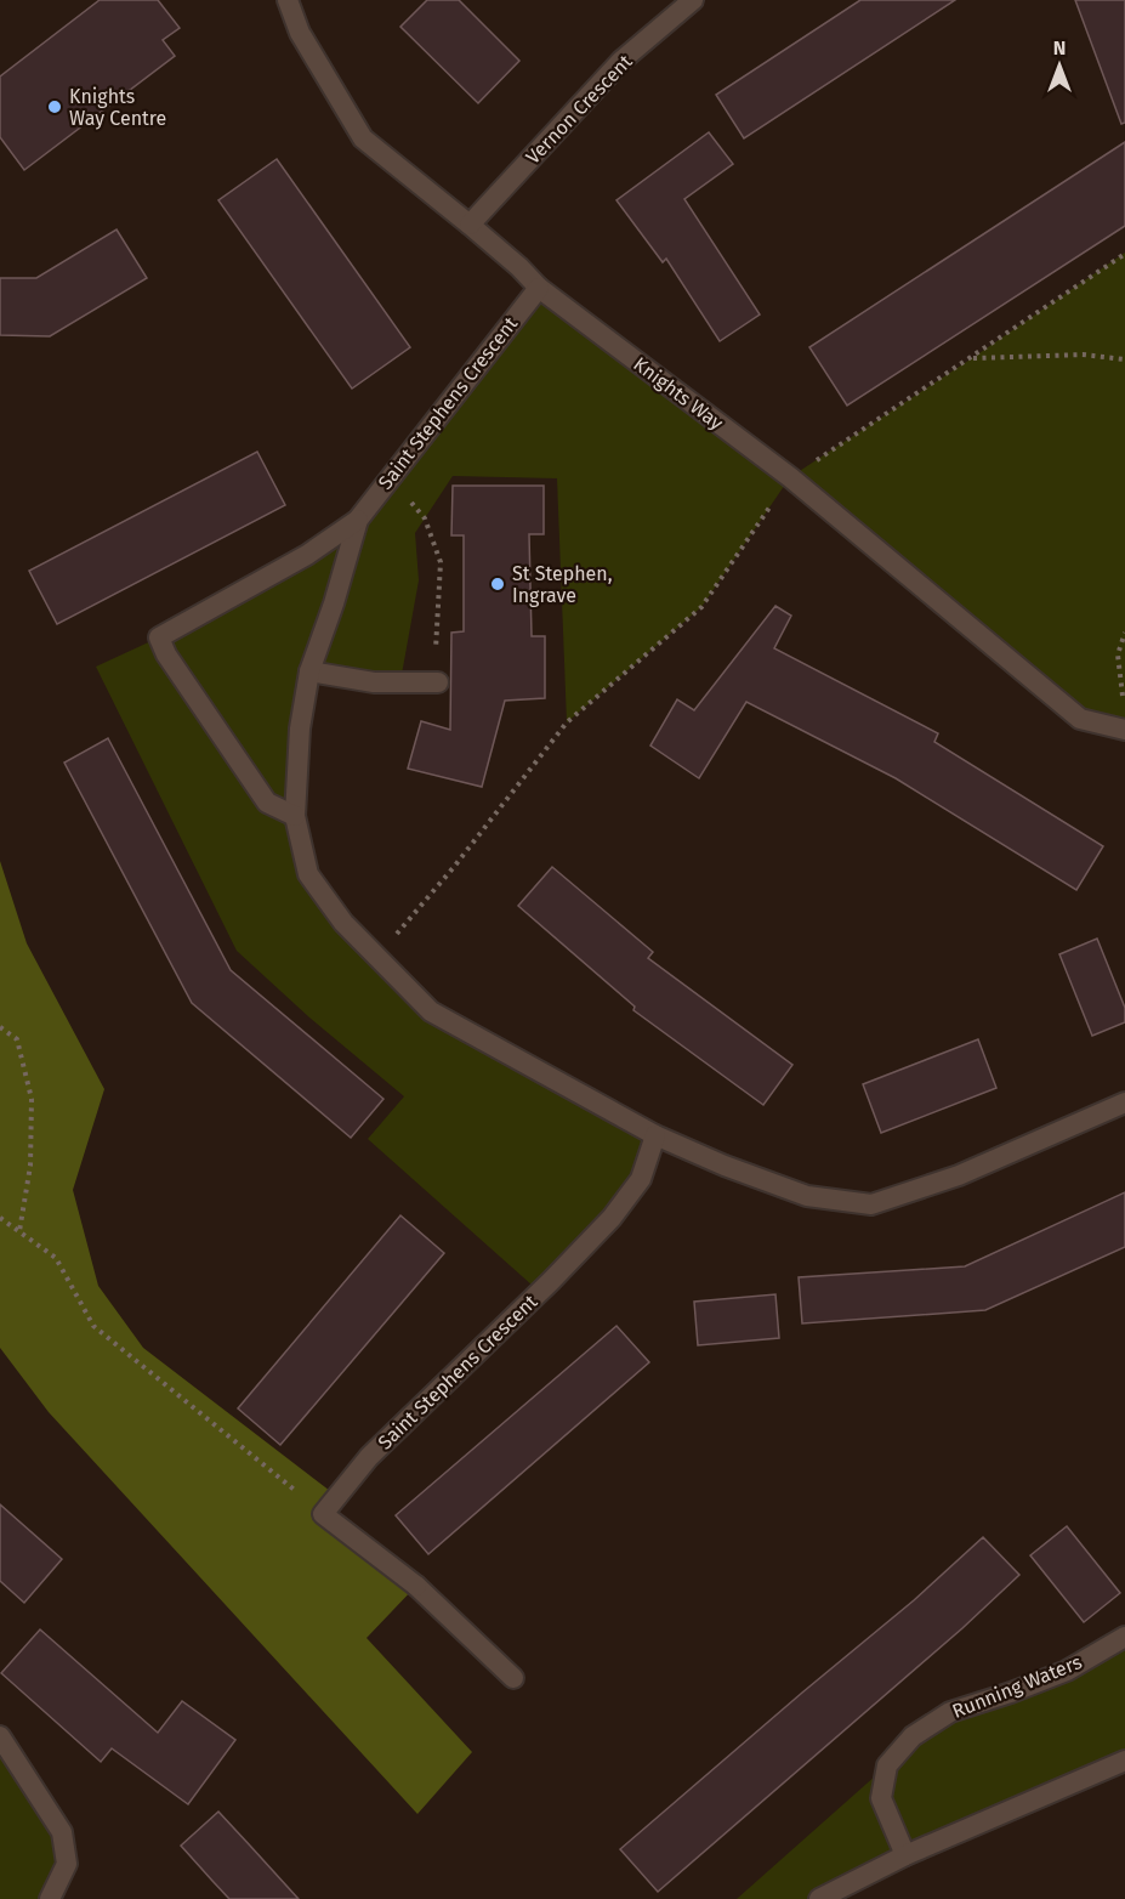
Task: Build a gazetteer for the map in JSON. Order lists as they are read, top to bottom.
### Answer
{
  "streets": {
    "street": [
      "Vernon Crescent",
      "Knights Way",
      "Saint Stephens Crescent",
      "Running Waters"
    ]
  },
  "crossings": [
    ["Vernon Crescent", "Knights Way"],
    ["Knights Way", "Saint Stephens Crescent"]
  ],
  "places": ["Knights Way Centre", "St Stephen, Ingrave"],
  "north": "top"
}
